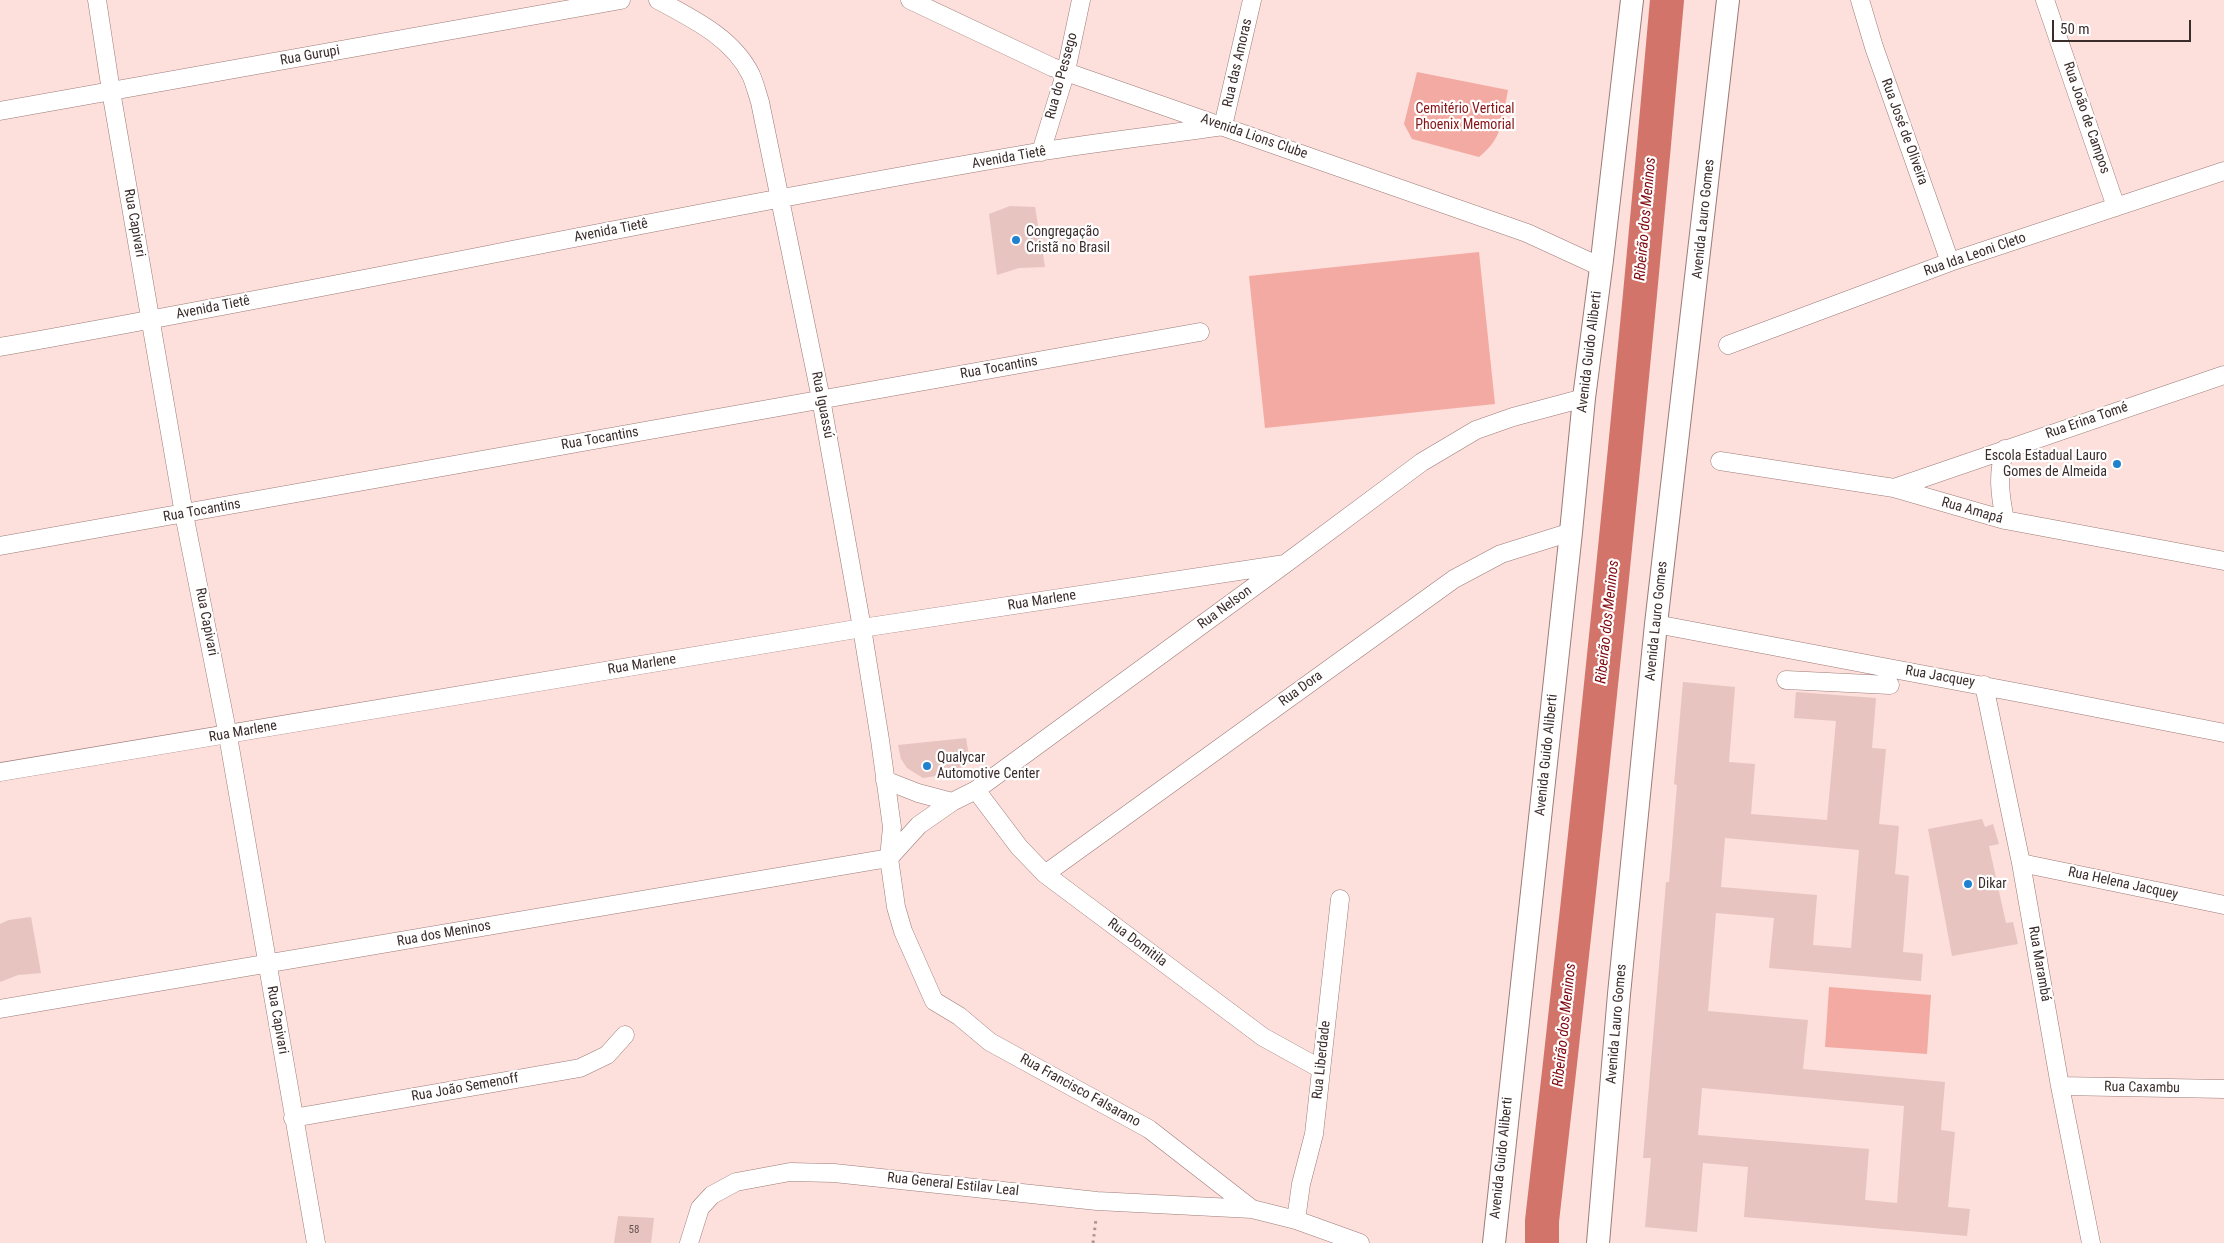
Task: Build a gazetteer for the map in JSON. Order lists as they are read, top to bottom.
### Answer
{
  "streets": {
    "main road": ["Avenida Lauro Gomes", "Avenida Guido Aliberti"],
    "street": [
      "Rua Gurupi",
      "Rua das Amoras",
      "Rua do Pessego",
      "Rua João de Campos",
      "Rua José de Oliveira",
      "Avenida Lions Clube",
      "Avenida Tietê",
      "Rua Capivari",
      "Rua Ida Leoni Cleto",
      "Rua Tocantins",
      "Rua Iguassú",
      "Rua Erina Tomé",
      "Rua Amapá",
      "Rua Marlene",
      "Rua Nelson",
      "Rua Jacquey",
      "Rua Dora",
      "Rua Helena Jacquey",
      "Rua dos Meninos",
      "Rua Domitila",
      "Rua Marambá",
      "Rua Liberdade",
      "Rua João Semenoff",
      "Rua Caxambu",
      "Rua Francisco Falsarano",
      "Rua General Estilav Leal"
    ]
  },
  "crossings": [
    ["Rua Gurupi", "Rua Capivari"],
    ["Rua das Amoras", "Avenida Lions Clube"],
    ["Rua das Amoras", "Avenida Tietê"],
    ["Rua do Pessego", "Avenida Lions Clube"],
    ["Rua do Pessego", "Avenida Tietê"],
    ["Rua João de Campos", "Rua Ida Leoni Cleto"],
    ["Rua José de Oliveira", "Rua Ida Leoni Cleto"],
    ["Avenida Lions Clube", "Avenida Tietê"],
    ["Avenida Lions Clube", "Avenida Guido Aliberti"],
    ["Avenida Tietê", "Rua Capivari"],
    ["Avenida Tietê", "Rua Iguassú"],
    ["Avenida Lauro Gomes", "Rua Jacquey"],
    ["Rua Capivari", "Rua Tocantins"],
    ["Rua Capivari", "Rua Marlene"],
    ["Rua Capivari", "Rua dos Meninos"],
    ["Rua Capivari", "Rua João Semenoff"],
    ["Avenida Guido Aliberti", "Rua Nelson"],
    ["Avenida Guido Aliberti", "Rua Dora"],
    ["Rua Tocantins", "Rua Iguassú"],
    ["Rua Iguassú", "Rua Marlene"],
    ["Rua Iguassú", "Rua Nelson"],
    ["Rua Iguassú", "Rua dos Meninos"],
    ["Rua Iguassú", "Rua Francisco Falsarano"],
    ["Rua Erina Tomé", "Rua Amapá"],
    ["Rua Marlene", "Rua Nelson"],
    ["Rua Nelson", "Rua dos Meninos"],
    ["Rua Nelson", "Rua Domitila"],
    ["Rua Nelson", "Rua Francisco Falsarano"],
    ["Rua Jacquey", "Rua Marambá"],
    ["Rua Dora", "Rua Domitila"],
    ["Rua Helena Jacquey", "Rua Marambá"],
    ["Rua dos Meninos", "Rua Francisco Falsarano"],
    ["Rua Domitila", "Rua Liberdade"],
    ["Rua Marambá", "Rua Caxambu"],
    ["Rua Liberdade", "Rua Francisco Falsarano"],
    ["Rua Francisco Falsarano", "Rua General Estilav Leal"]
  ],
  "water": ["Ribeirão dos Meninos"],
  "parks": ["Cemitério Vertical Phoenix Memorial"],
  "places": [
    "Congregação Cristã no Brasil",
    "Escola Estadual Lauro Gomes de Almeida",
    "Qualycar Automotive Center",
    "Dikar"
  ],
  "house_numbers": ["58"],
  "scale_bar": "50 m"
}
